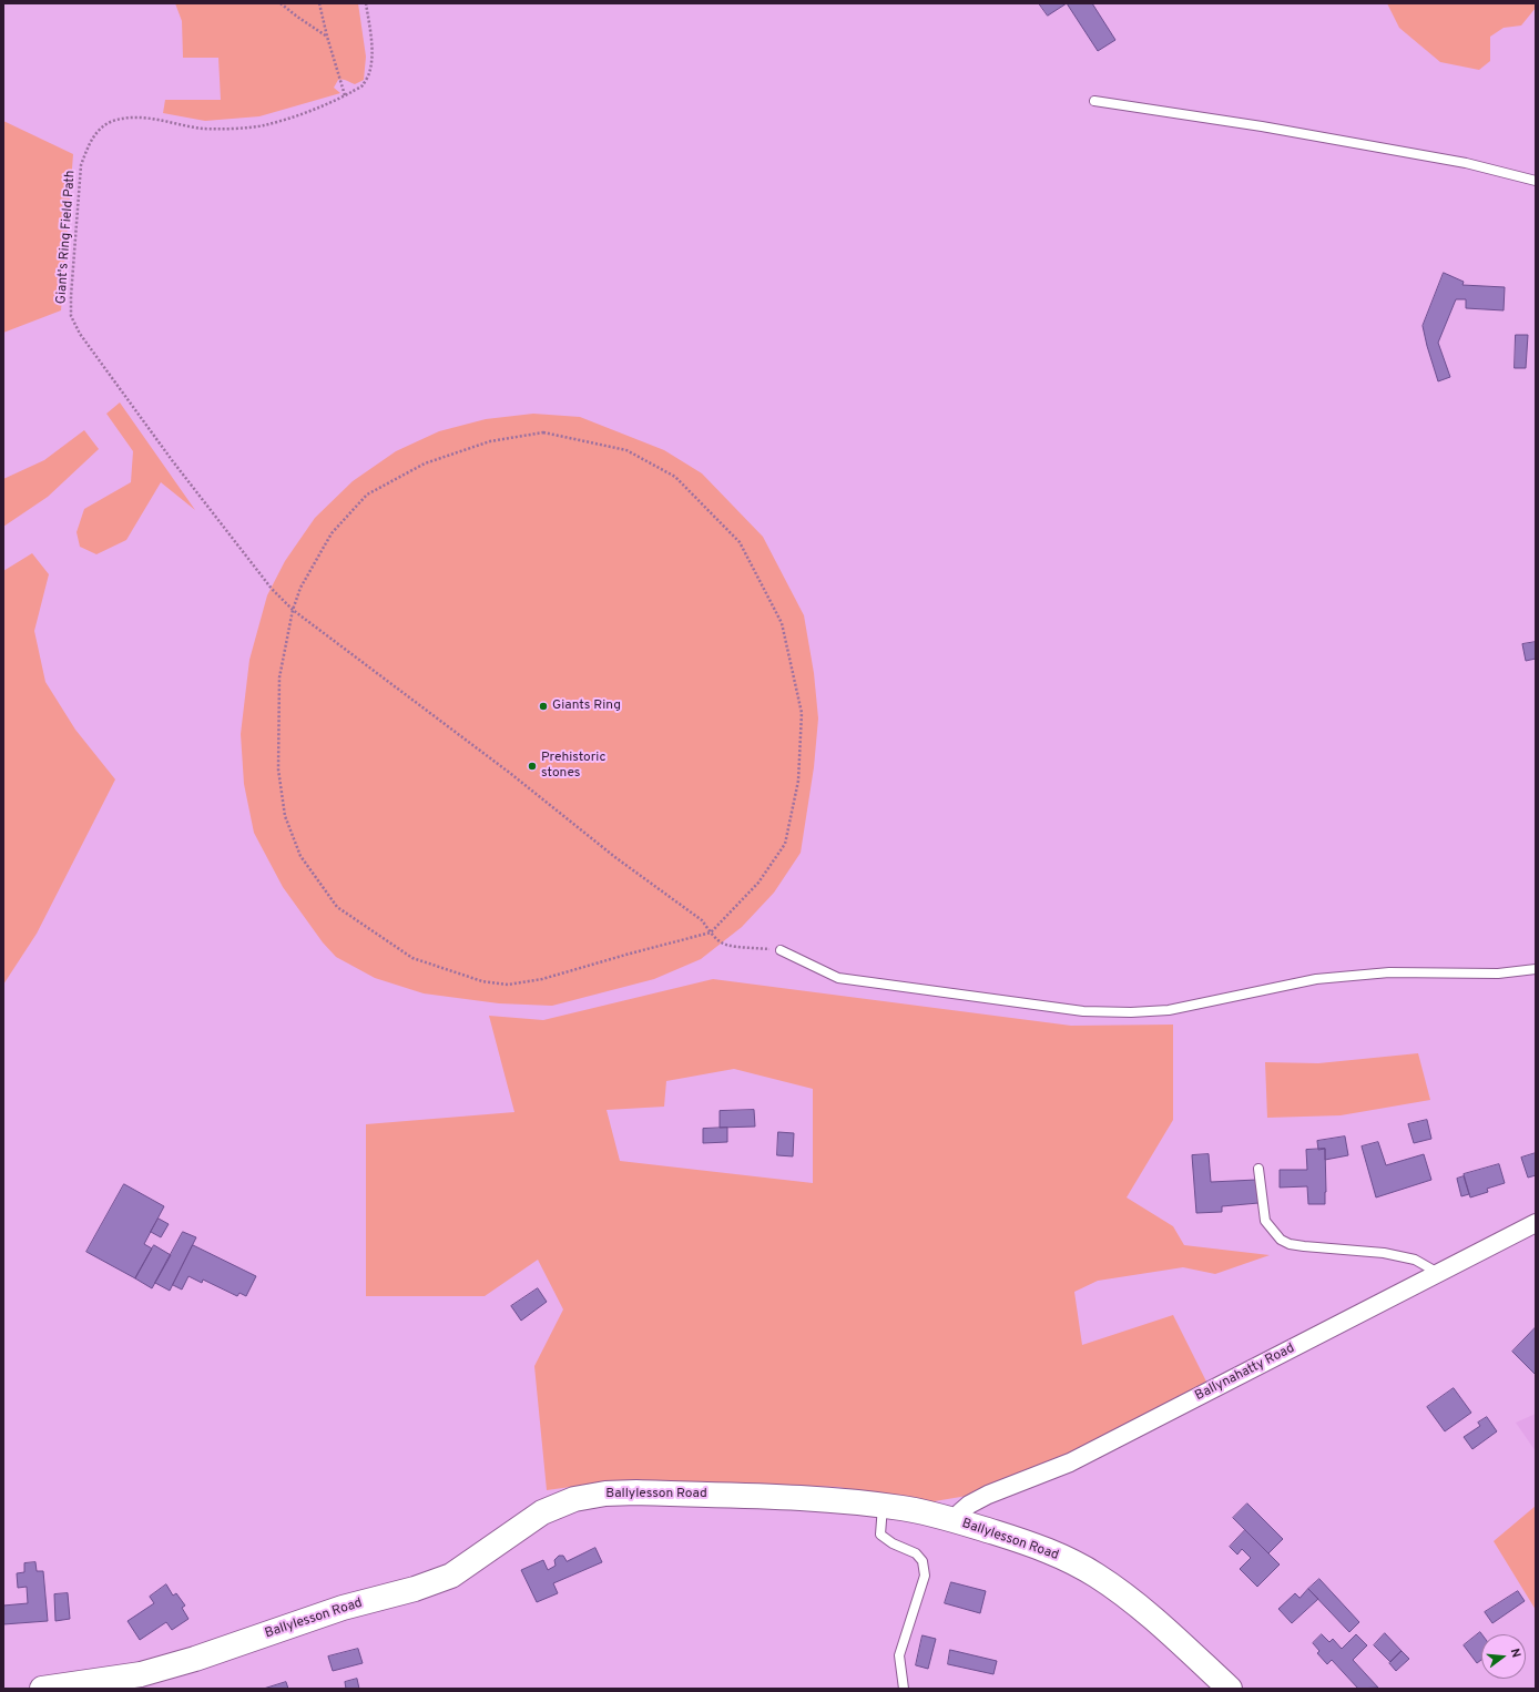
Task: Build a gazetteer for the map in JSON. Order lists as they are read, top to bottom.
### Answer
{
  "streets": {
    "main road": ["Ballylesson Road"],
    "street": ["Ballynahatty Road"],
    "path": ["Giant's Ring Field Path"]
  },
  "crossings": [
    ["Ballynahatty Road", "Ballylesson Road"]
  ],
  "places": ["Giants Ring", "Prehistoric stones"],
  "north": "right"
}
